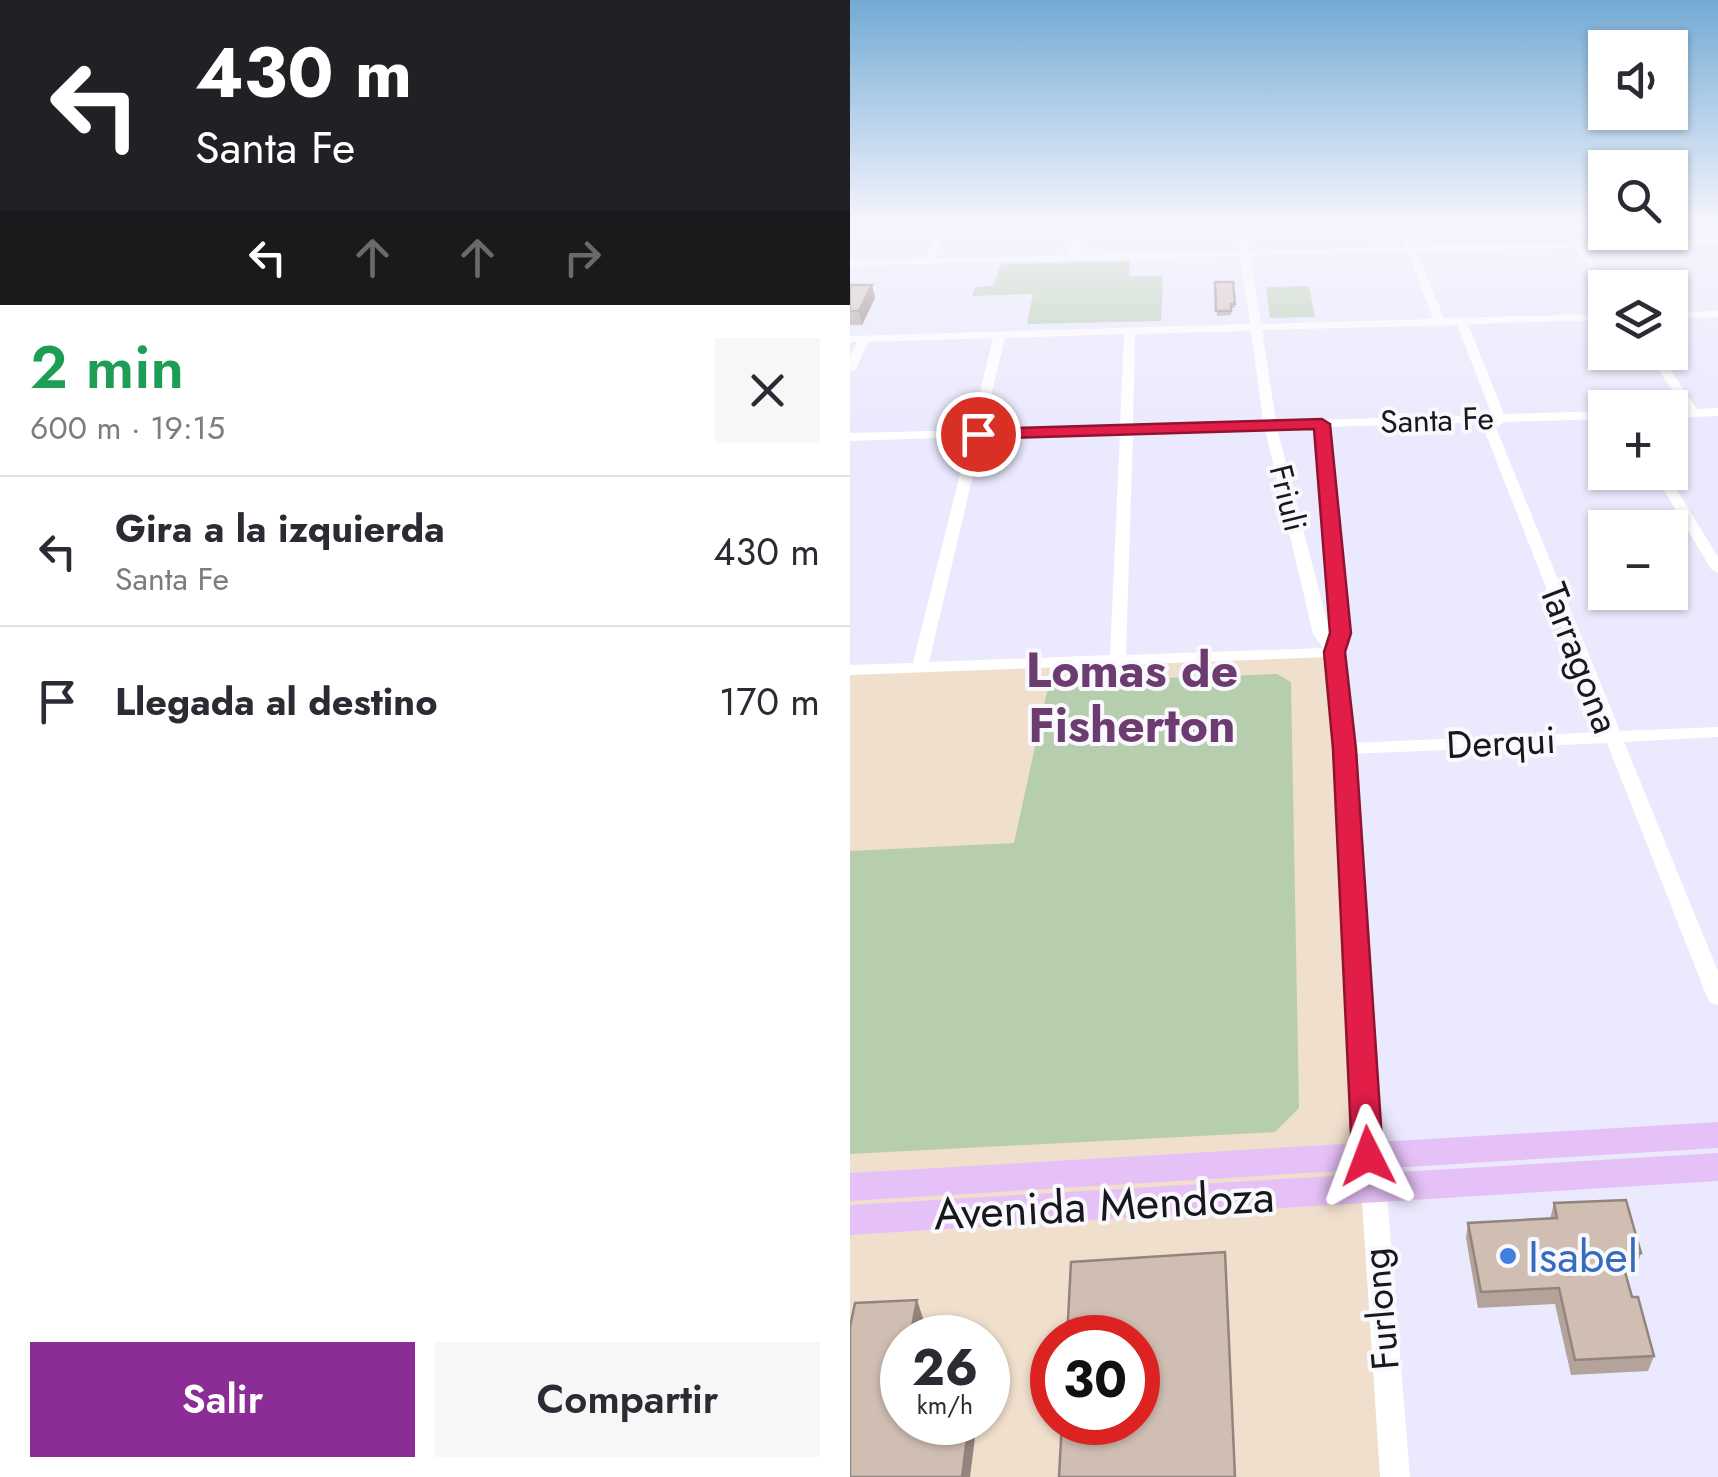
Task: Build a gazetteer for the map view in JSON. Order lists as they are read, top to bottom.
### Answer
{
  "streets": {
    "main road": ["Avenida Mendoza"],
    "street": [
      "Santa Fe",
      "Friuli",
      "Tarragona",
      "Derqui",
      "Furlong"
    ]
  },
  "crossings": [
    ["Santa Fe", "Friuli"],
    ["Santa Fe", "Tarragona"],
    ["Santa Fe", "Furlong"],
    ["Friuli", "Furlong"],
    ["Tarragona", "Derqui"],
    ["Derqui", "Furlong"],
    ["Avenida Mendoza", "Furlong"]
  ],
  "districts": ["Lomas de Fisherton"],
  "places": ["Isabel"],
  "page": {
    "turn": ["430 m", "Santa Fe"],
    "map_buttons": ["+", "−"],
    "heading": ["2 min", "600 m · 19:15"],
    "list": [
      {
        "name": "Gira a la izquierda",
        "note": "Santa Fe",
        "value": "430 m"
      },
      {
        "name": "Llegada al destino",
        "value": "170 m"
      }
    ],
    "speed": "26 km/h",
    "limit": "30",
    "buttons": ["Salir", "Compartir"]
  }
}
